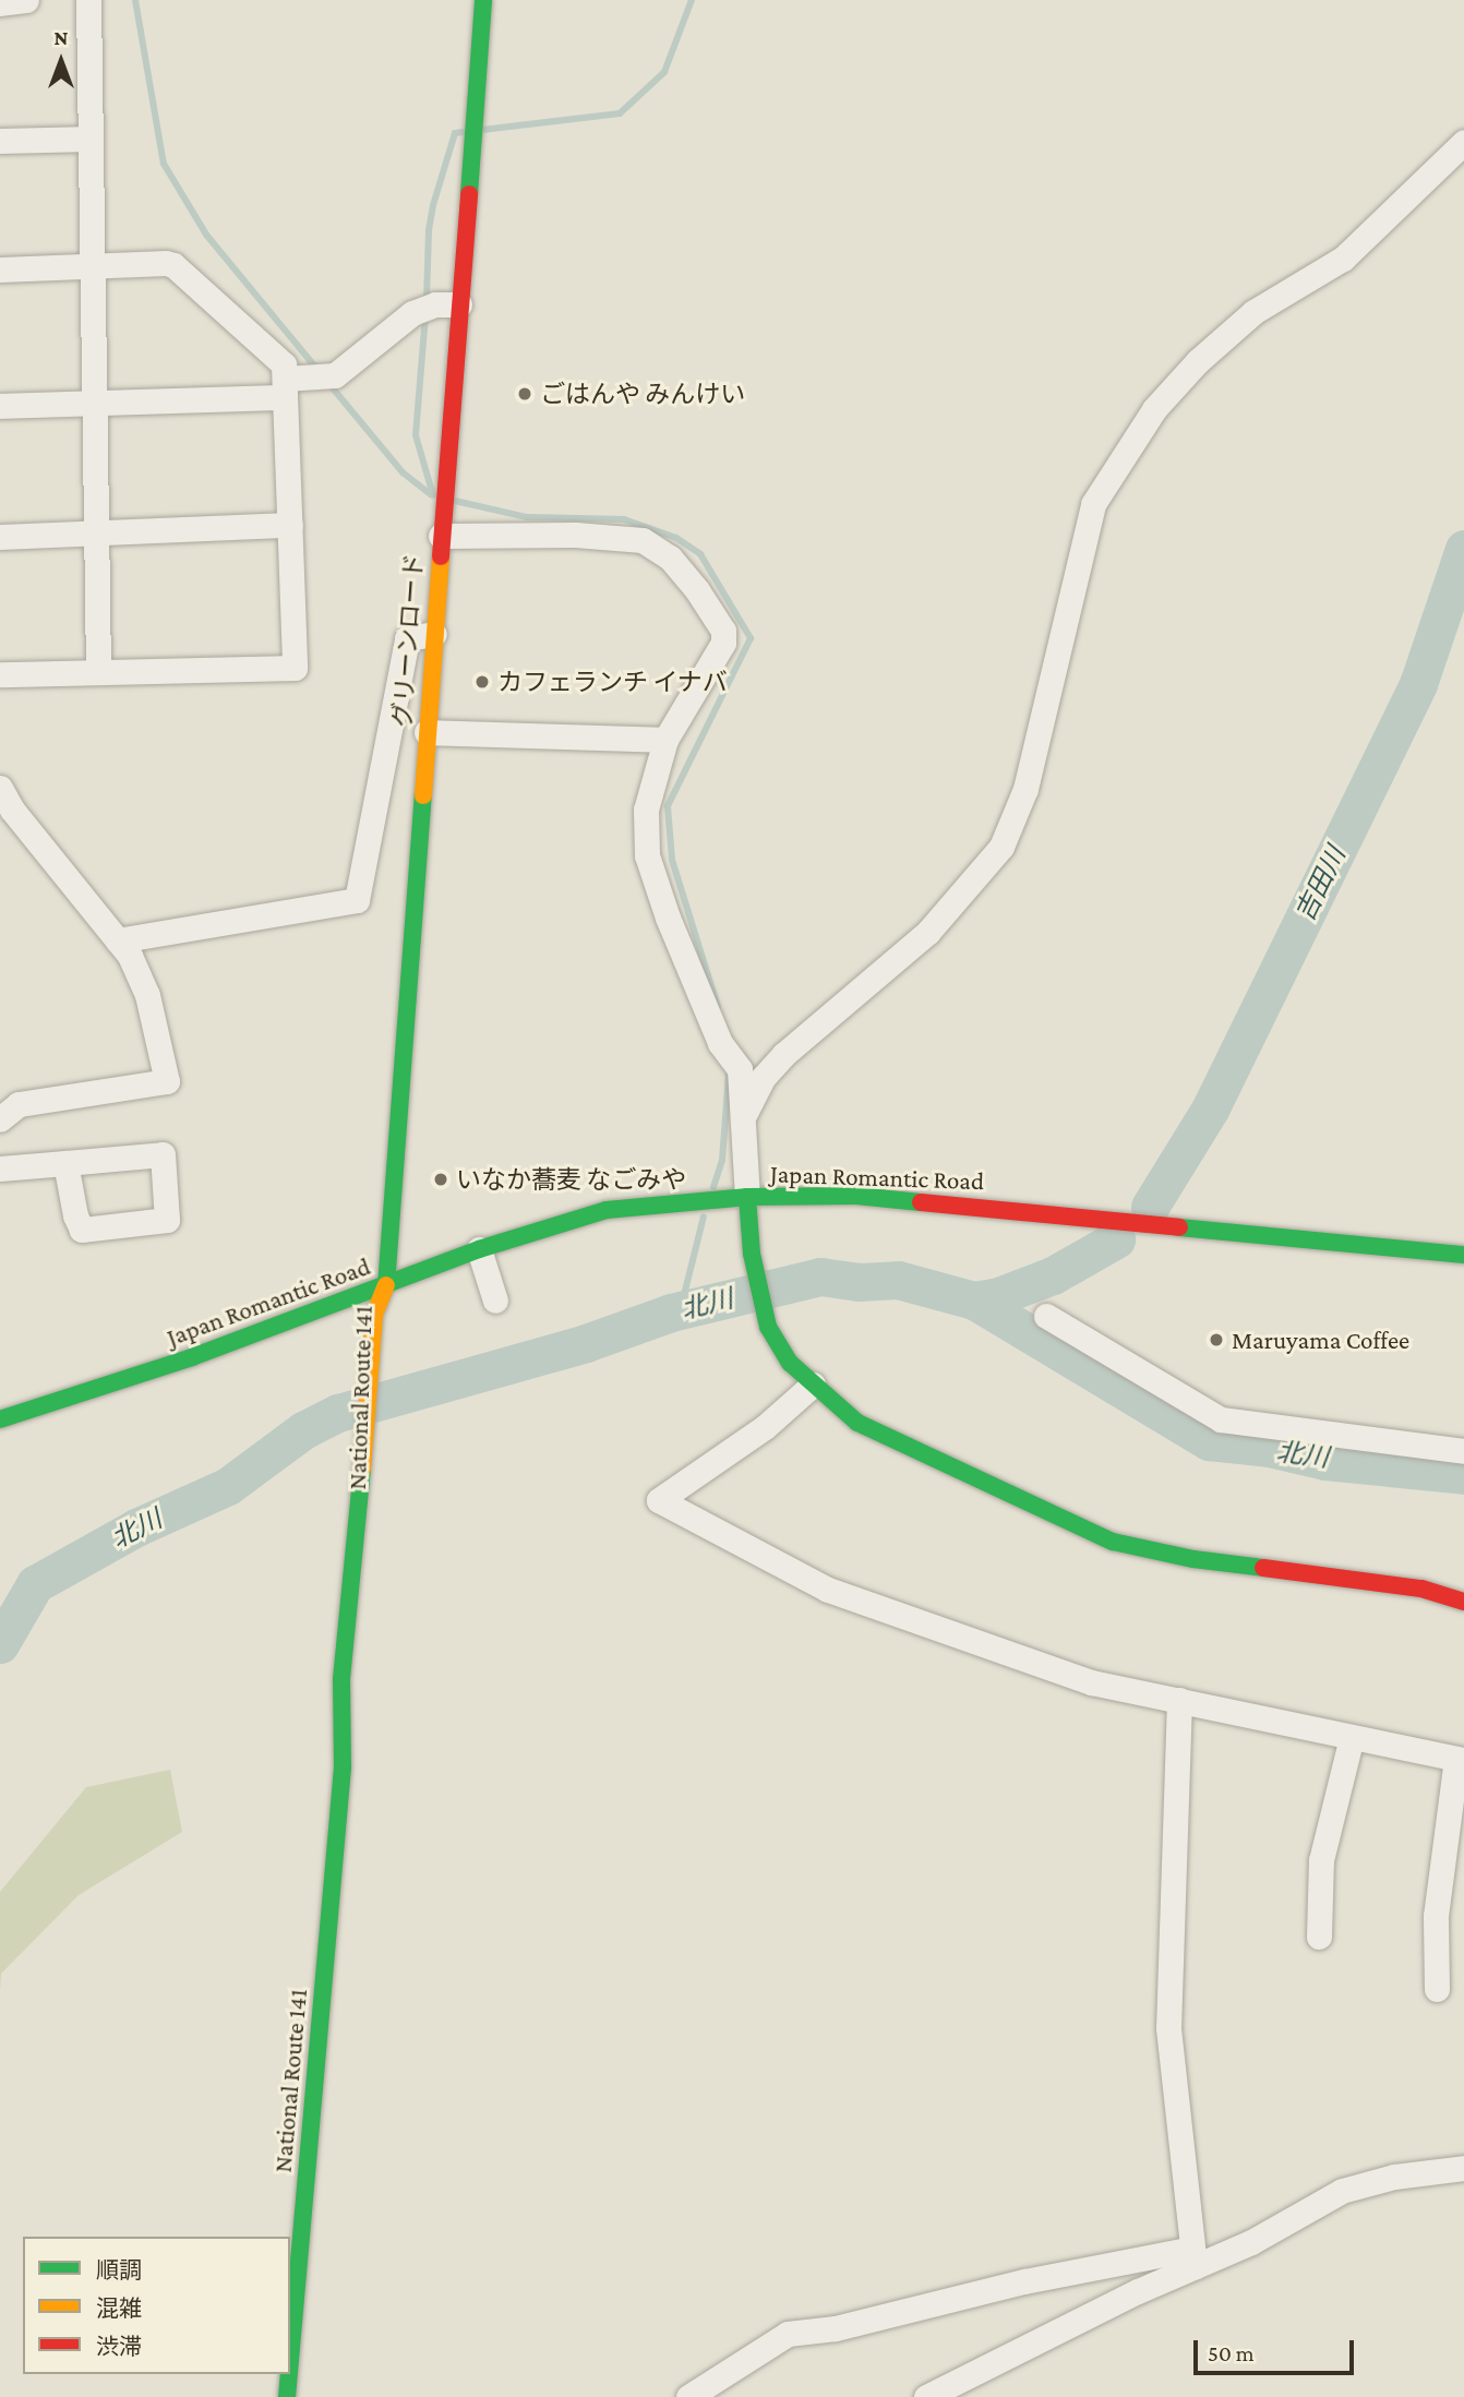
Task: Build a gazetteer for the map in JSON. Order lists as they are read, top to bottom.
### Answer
{
  "streets": {
    "main road": ["グリーンロード", "Japan Romantic Road", "National Route 141"]
  },
  "crossings": [
    ["グリーンロード", "Japan Romantic Road"],
    ["グリーンロード", "National Route 141"],
    ["Japan Romantic Road", "National Route 141"]
  ],
  "water": ["吉田川", "北川"],
  "places": [
    "ごはんや みんけい",
    "カフェランチ イナバ",
    "いなか蕎麦 なごみや",
    "Maruyama Coffee"
  ],
  "legend": ["順調", "混雑", "渋滞"],
  "scale_bar": "50 m",
  "north": "top"
}
